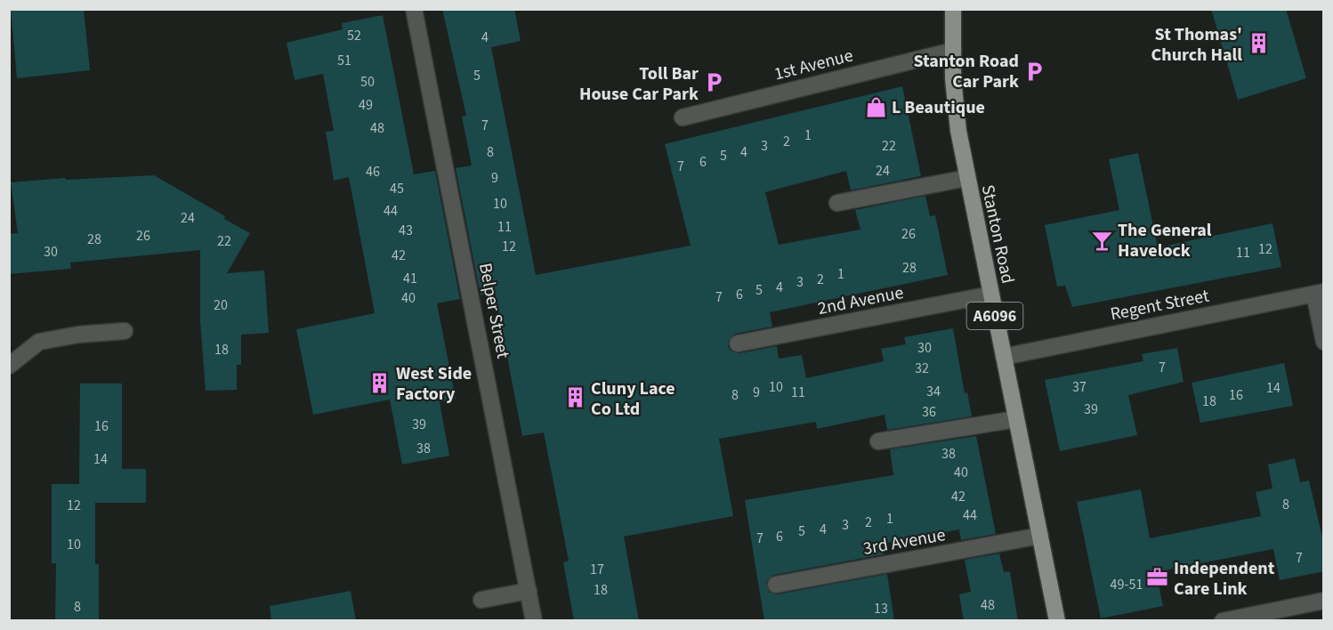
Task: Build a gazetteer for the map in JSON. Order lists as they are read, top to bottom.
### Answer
{
  "streets": {
    "main road": ["Stanton Road", "A6096"],
    "street": [
      "1st Avenue",
      "2nd Avenue",
      "Regent Street",
      "Belper Street",
      "3rd Avenue"
    ]
  },
  "crossings": [
    ["1st Avenue", "Stanton Road"],
    ["Stanton Road", "2nd Avenue"],
    ["Stanton Road", "Regent Street"],
    ["Stanton Road", "3rd Avenue"]
  ],
  "places": {
    "building": ["St Thomas' Church Hall", "West Side Factory", "Cluny Lace Co Ltd"],
    "parking": ["Stanton Road Car Park", "Toll Bar House Car Park"],
    "shop": ["L Beautique"],
    "bar": ["The General Havelock"],
    "office": ["Independent Care Link"]
  },
  "house_numbers": [
    "52",
    "4",
    "51",
    "5",
    "50",
    "49",
    "7",
    "48",
    "1",
    "2",
    "3",
    "22",
    "8",
    "4",
    "5",
    "6",
    "7",
    "24",
    "46",
    "9",
    "45",
    "10",
    "44",
    "24",
    "11",
    "43",
    "26",
    "26",
    "28",
    "22",
    "12",
    "12",
    "30",
    "11",
    "42",
    "28",
    "1",
    "41",
    "2",
    "3",
    "4",
    "5",
    "6",
    "7",
    "40",
    "20",
    "30",
    "18",
    "7",
    "32",
    "10",
    "37",
    "14",
    "34",
    "9",
    "11",
    "8",
    "16",
    "18",
    "39",
    "36",
    "39",
    "16",
    "38",
    "38",
    "14",
    "40",
    "42",
    "8",
    "12",
    "44",
    "1",
    "2",
    "3",
    "4",
    "5",
    "6",
    "7",
    "10",
    "7",
    "17",
    "49-51",
    "18",
    "48",
    "8",
    "13"
  ]
}
